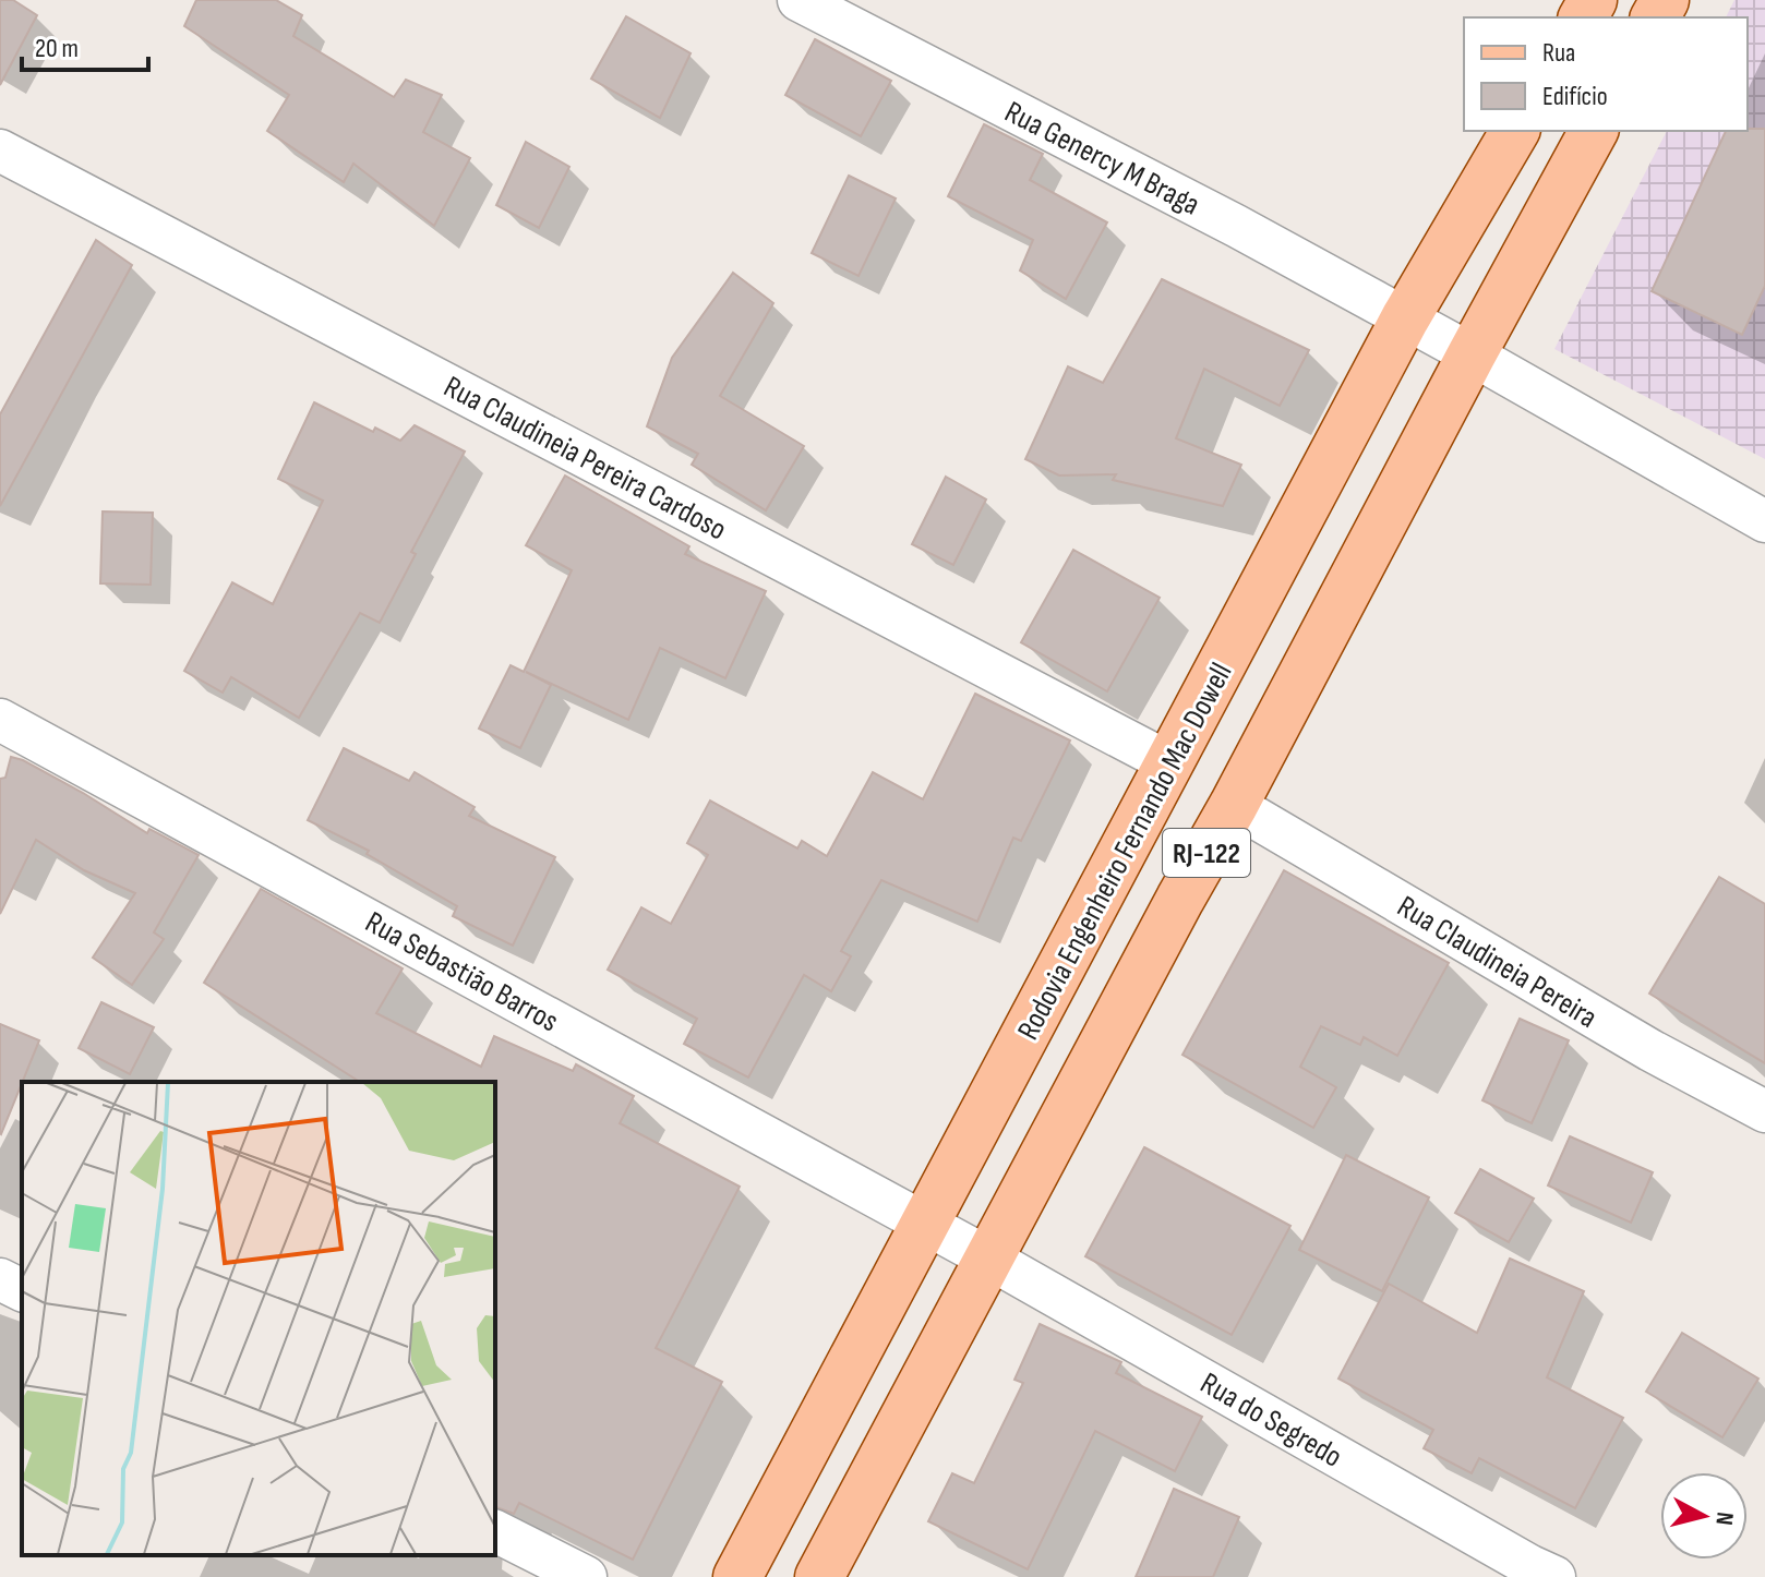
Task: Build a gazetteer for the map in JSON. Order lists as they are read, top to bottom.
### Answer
{
  "streets": {
    "main road": ["Rodovia Engenheiro Fernando Mac Dowell", "RJ-122"],
    "street": [
      "Rua Genercy M Braga",
      "Rua Claudineia Pereira Cardoso",
      "Rua Claudineia Pereira",
      "Rua Sebastião Barros",
      "Rua do Segredo"
    ]
  },
  "crossings": [
    ["Rua Genercy M Braga", "Rodovia Engenheiro Fernando Mac Dowell"],
    ["Rua Genercy M Braga", "RJ-122"],
    ["Rua Claudineia Pereira Cardoso", "Rodovia Engenheiro Fernando Mac Dowell"],
    ["Rodovia Engenheiro Fernando Mac Dowell", "Rua Sebastião Barros"],
    ["RJ-122", "Rua Claudineia Pereira"],
    ["RJ-122", "Rua Sebastião Barros"],
    ["RJ-122", "Rua do Segredo"],
    ["Rua Sebastião Barros", "Rua do Segredo"]
  ],
  "legend": ["Rua", "Edifício"],
  "scale_bar": "20 m",
  "north": "right"
}
